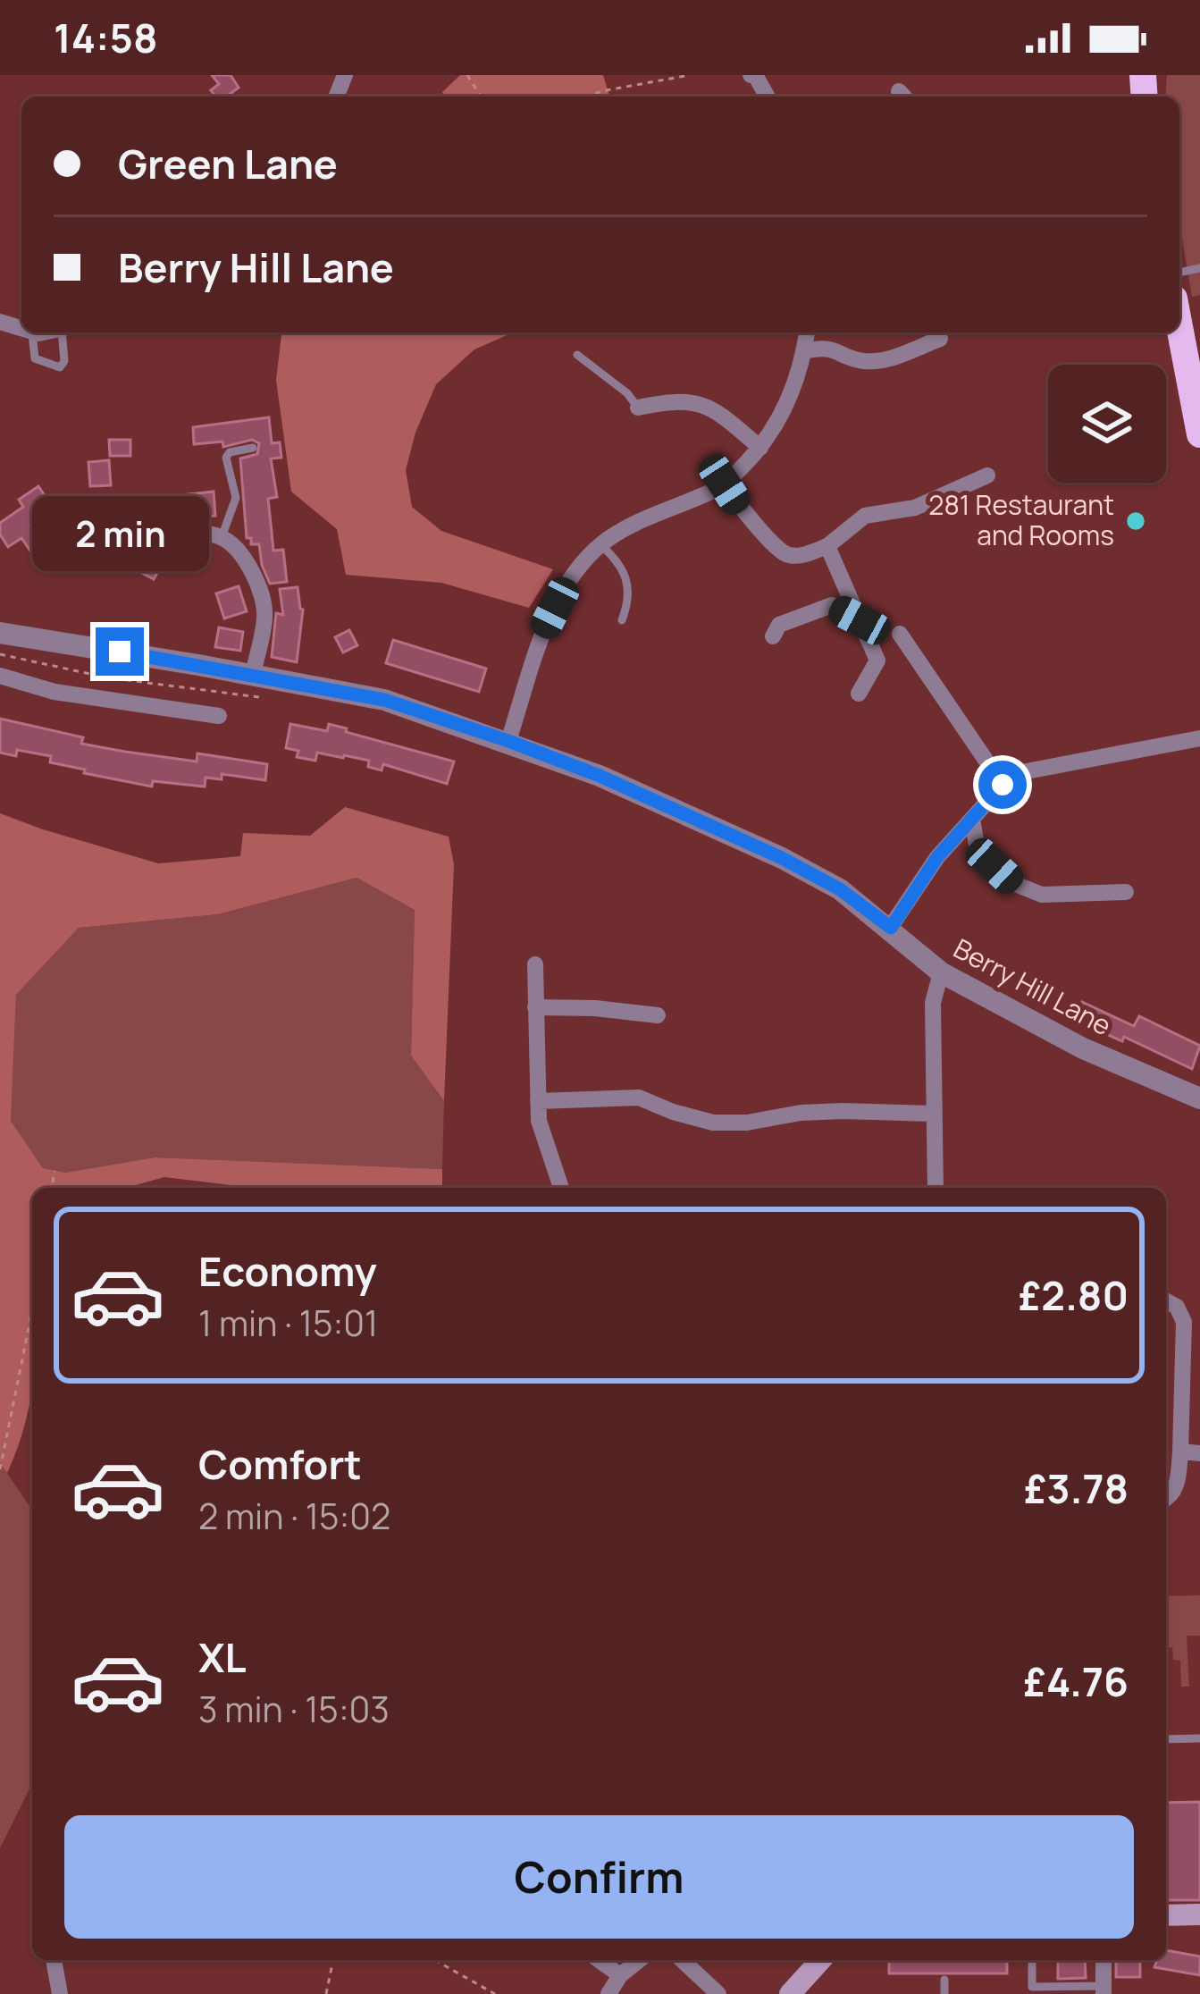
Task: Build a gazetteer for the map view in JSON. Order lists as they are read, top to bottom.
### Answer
{
  "streets": {
    "street": ["Berry Hill Lane"]
  },
  "places": ["281 Restaurant and Rooms"],
  "page": {
    "status": "14:58",
    "banner": ["Green Lane", "Berry Hill Lane"],
    "bubble": "2 min",
    "list": [
      {
        "name": "Economy",
        "note": "1 min · 15:01",
        "value": "£2.80"
      },
      {
        "name": "Comfort",
        "note": "2 min · 15:02",
        "value": "£3.78"
      },
      {
        "name": "XL",
        "note": "3 min · 15:03",
        "value": "£4.76"
      }
    ],
    "buttons": "Confirm"
  }
}
